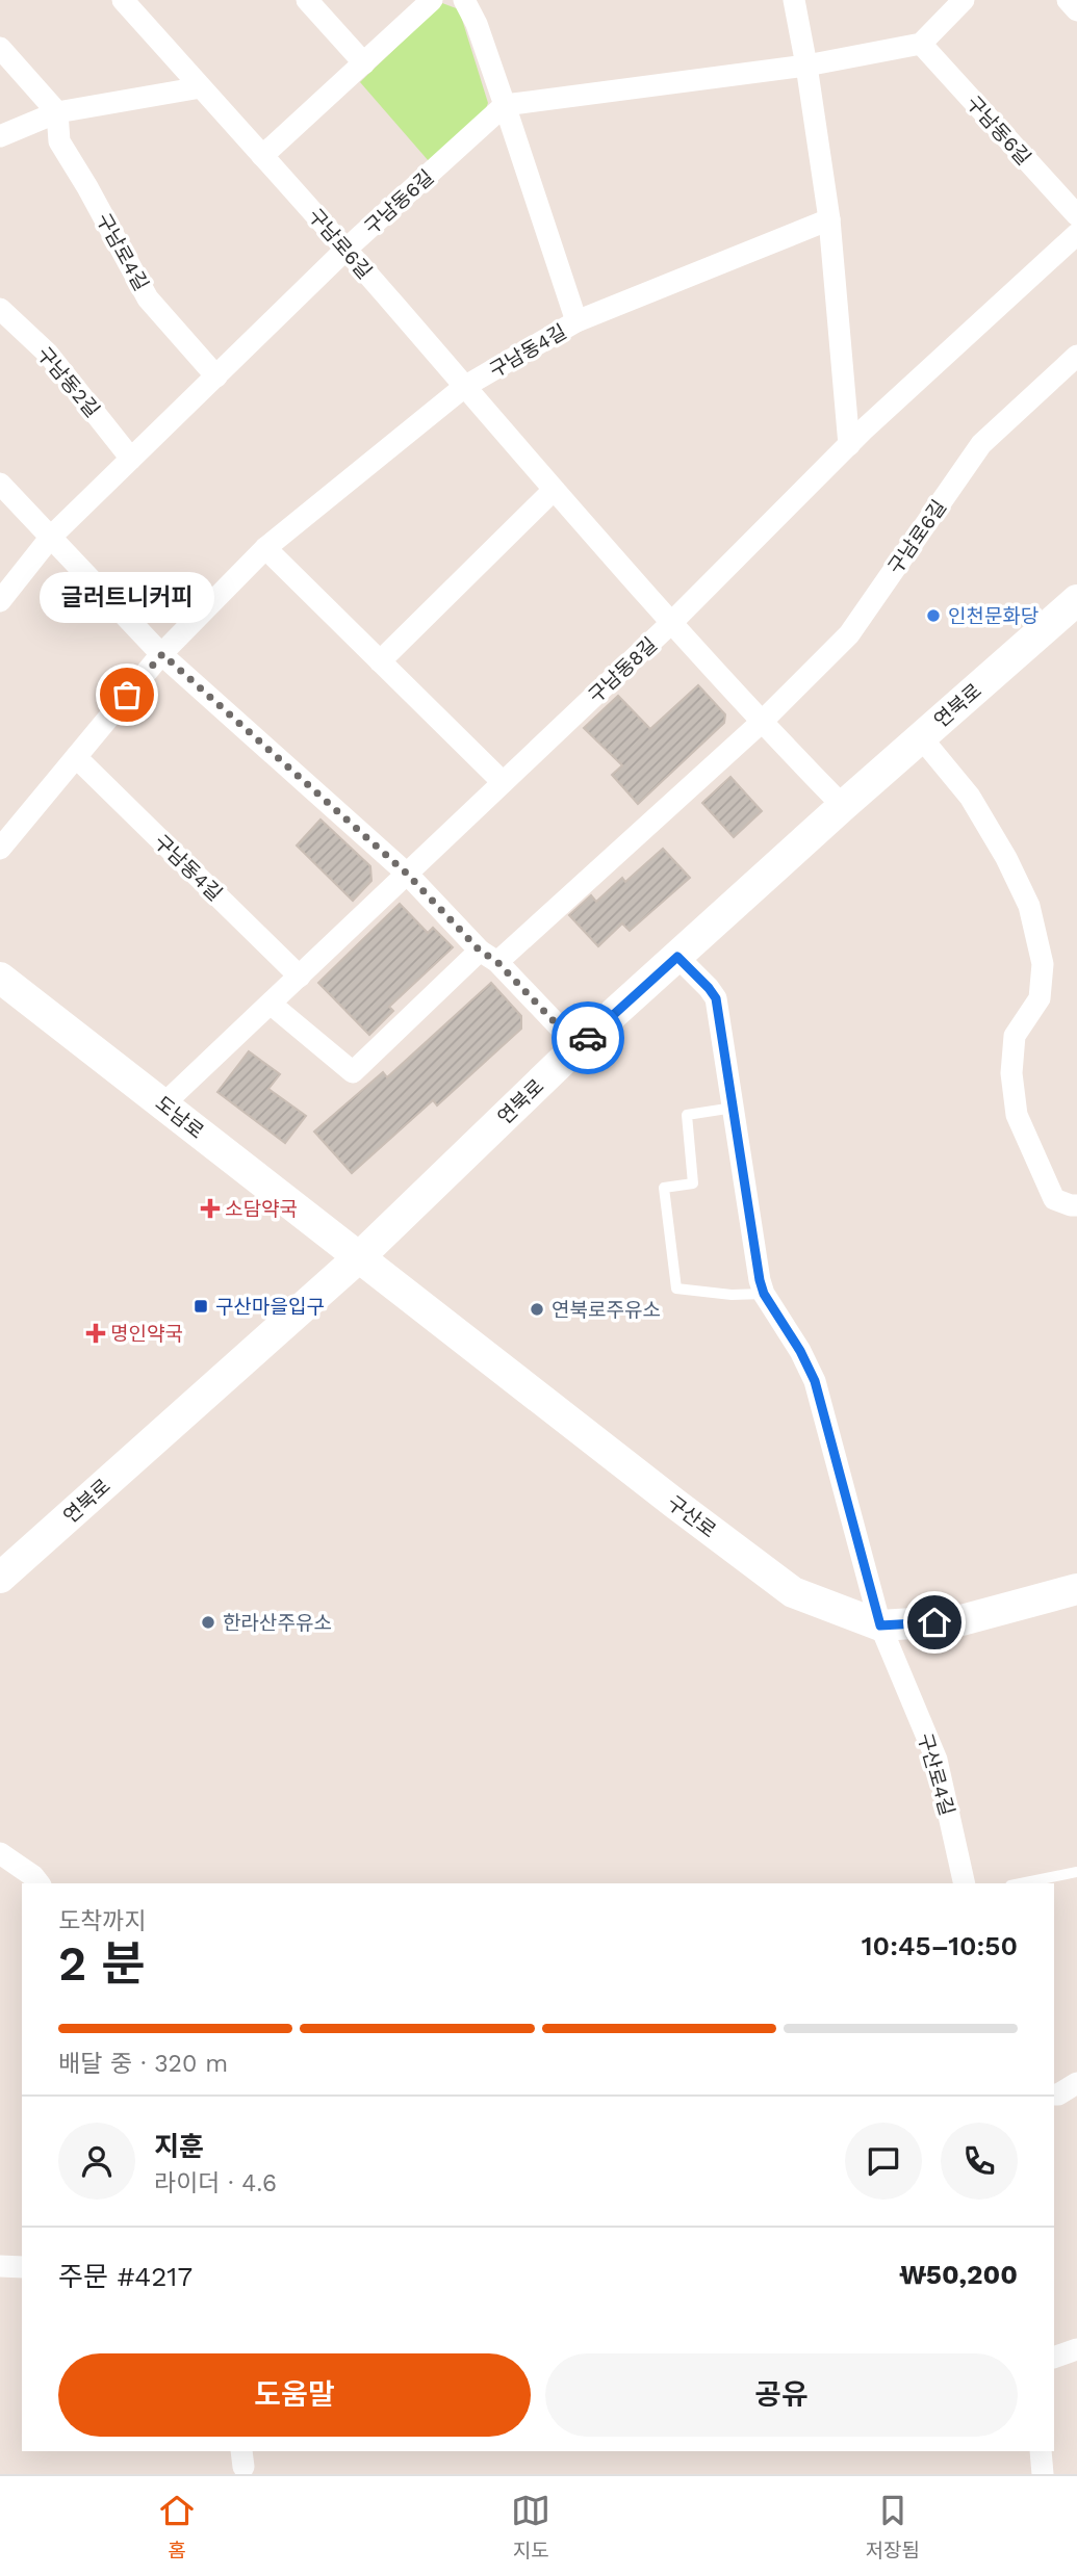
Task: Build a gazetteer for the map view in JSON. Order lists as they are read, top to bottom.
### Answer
{
  "streets": {
    "main road": ["연북로", "도남로", "구산로"],
    "street": [
      "구남동6길",
      "구남로6길",
      "구남로4길",
      "구남동4길",
      "구남동2길",
      "구남동8길",
      "구산로4길"
    ]
  },
  "crossings": [
    ["구남동6길", "구남로6길"],
    ["구남동6길", "구남로4길"],
    ["구남동6길", "구남동2길"],
    ["구남로6길", "구남동4길"],
    ["구남로6길", "구남동8길"],
    ["구남로6길", "연북로"],
    ["구남동4길", "구남동8길"],
    ["구남동8길", "도남로"],
    ["연북로", "도남로"],
    ["연북로", "구산로"],
    ["도남로", "구산로"],
    ["구산로", "구산로4길"]
  ],
  "places": {
    "other": [
      "인천문화당",
      "글러트니커피",
      "연북로주유소",
      "한라산주유소"
    ],
    "health": ["소담약국", "명인약국"],
    "transit": ["구산마을입구"]
  },
  "page": {
    "bubble": "글러트니커피",
    "heading": ["2 분", "도착까지", "10:45–10:50"],
    "panel": [
      "지훈",
      "라이더 · 4.6",
      "주문 #4217",
      "₩50,200"
    ],
    "bar": "배달 중 · 320 m",
    "buttons": ["도움말", "공유"],
    "tabs": ["홈", "지도", "저장됨"]
  }
}
